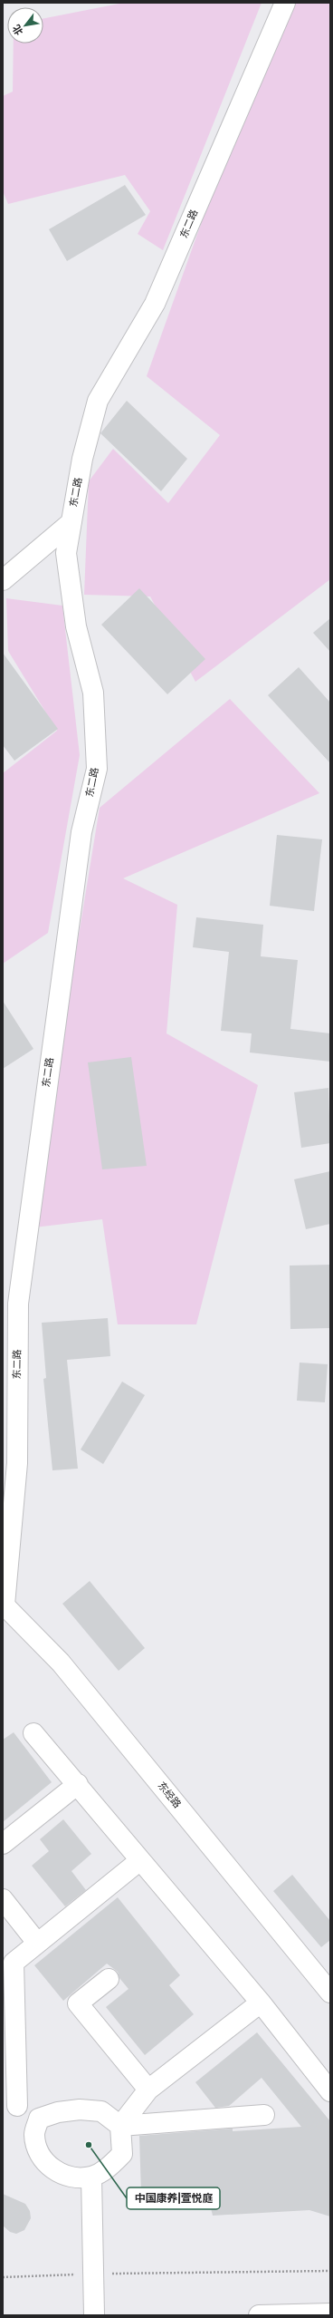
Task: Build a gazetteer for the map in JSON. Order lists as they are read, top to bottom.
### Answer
{
  "streets": {
    "street": ["东二路", "东经路"]
  },
  "crossings": [
    ["东二路", "东经路"]
  ],
  "places": ["中国康养|萱悦庭"],
  "north": "bottom left"
}
